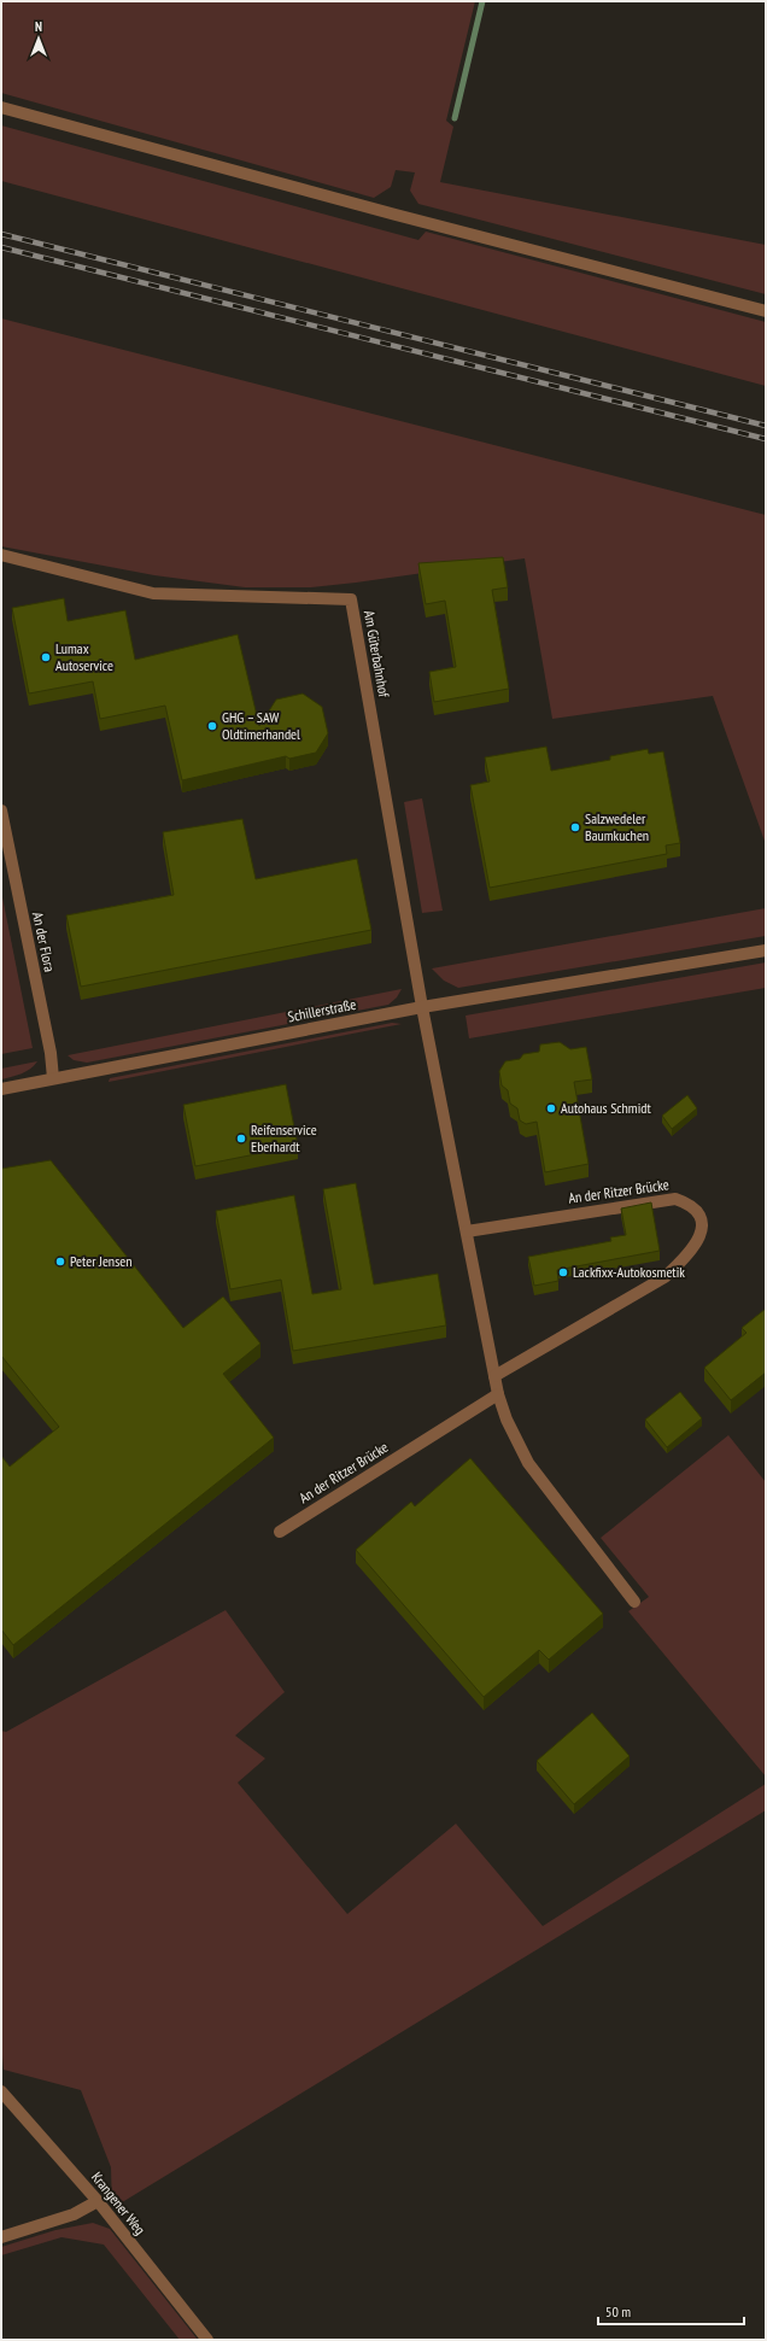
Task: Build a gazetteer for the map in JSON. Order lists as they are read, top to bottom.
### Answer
{
  "streets": {
    "street": [
      "Am Güterbahnhof",
      "An der Flora",
      "Schillerstraße",
      "An der Ritzer Brücke",
      "Krangener Weg"
    ]
  },
  "crossings": [
    ["Am Güterbahnhof", "Schillerstraße"],
    ["An der Flora", "Schillerstraße"]
  ],
  "places": [
    "Lumax Autoservice",
    "GHG – SAW Oldtimerhandel",
    "Salzwedeler Baumkuchen",
    "Autohaus Schmidt",
    "Reifenservice Eberhardt",
    "Peter Jensen",
    "Lackfixx-Autokosmetik"
  ],
  "scale_bar": "50 m",
  "north": "top"
}
